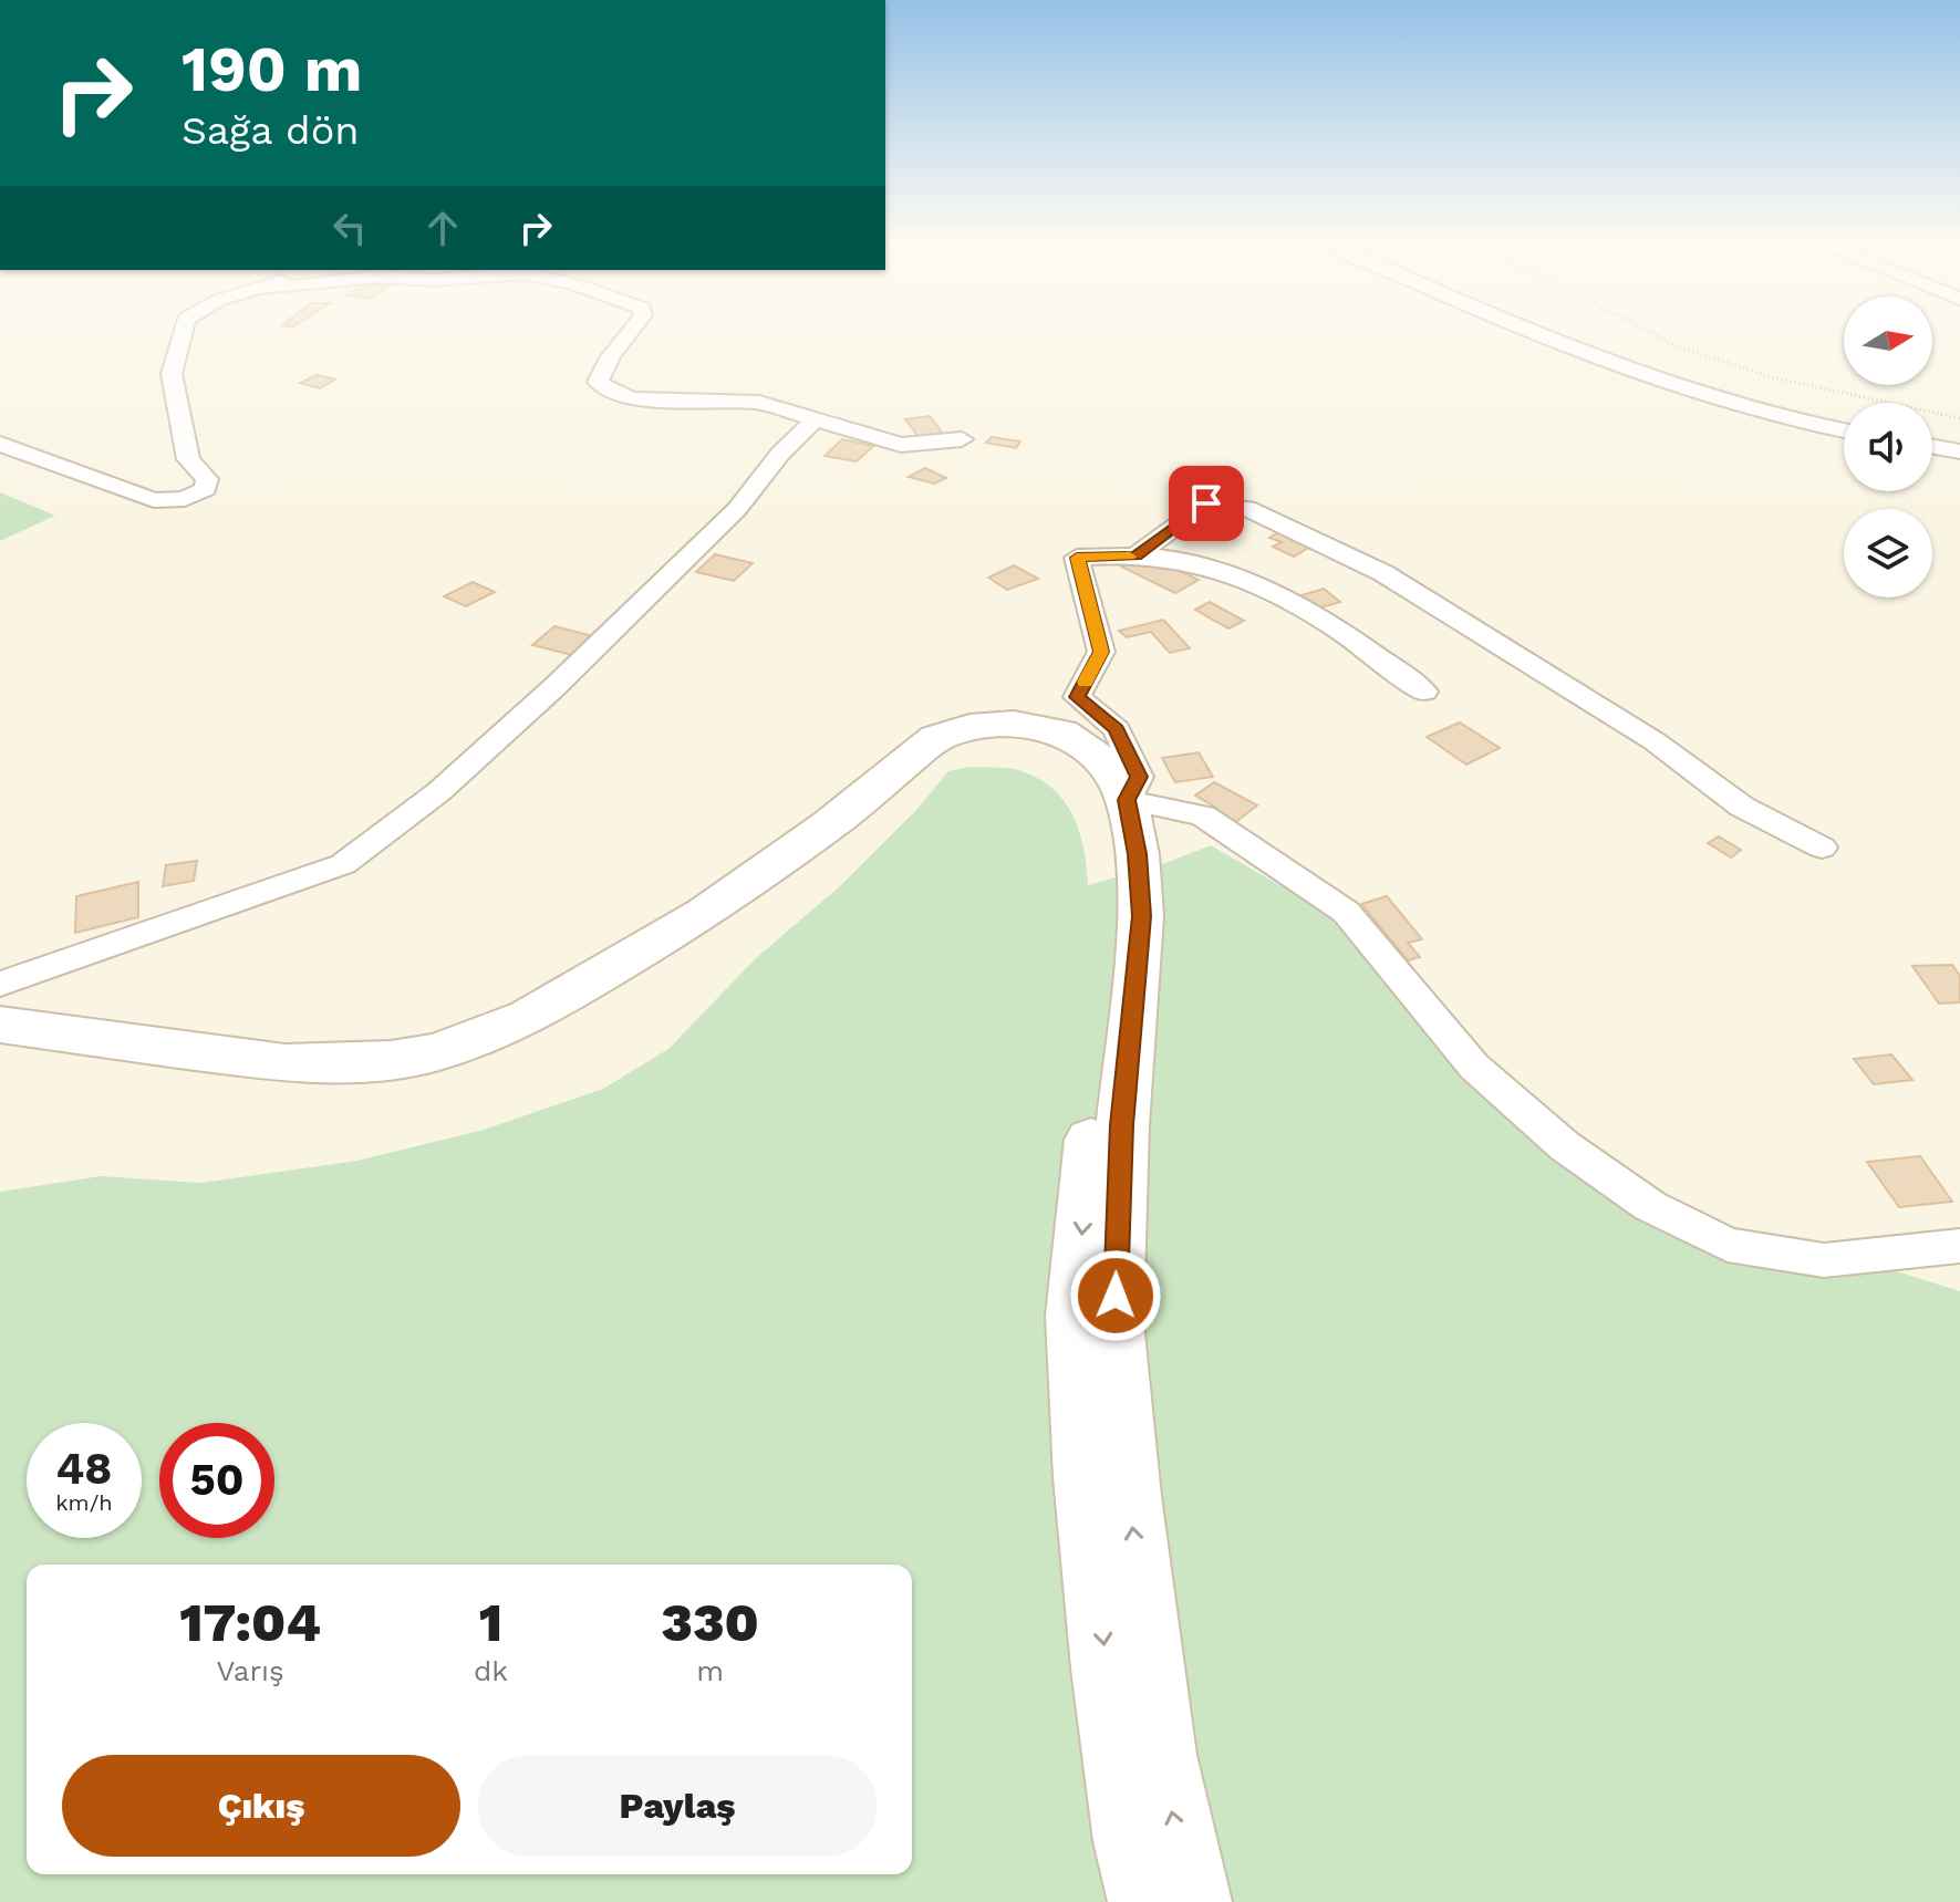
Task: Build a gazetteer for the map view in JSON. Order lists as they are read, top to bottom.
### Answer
{
  "north": "right",
  "page": {
    "turn": ["190 m", "Sağa dön"],
    "speed": "48 km/h",
    "limit": "50",
    "eta": [
      "17:04",
      "Varış",
      "1",
      "dk",
      "330",
      "m"
    ],
    "buttons": ["Çıkış", "Paylaş"]
  }
}
